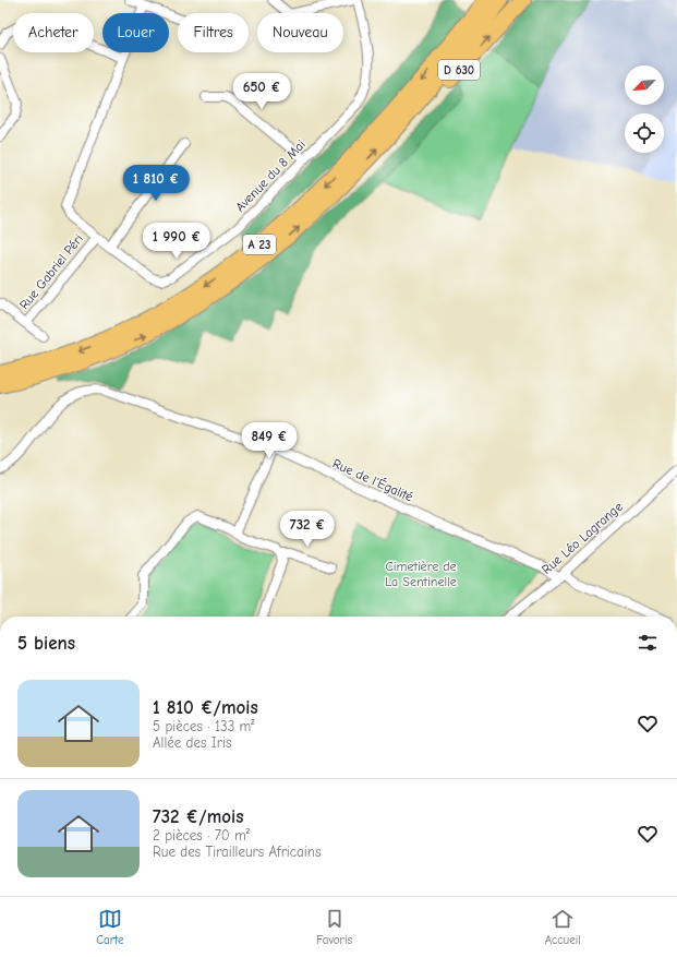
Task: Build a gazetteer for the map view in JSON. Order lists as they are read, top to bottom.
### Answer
{
  "streets": {
    "highway": ["D 630", "A 23"],
    "street": [
      "Avenue du 8 Mai",
      "Rue Gabriel Péri",
      "Rue de l'Égalité",
      "Rue Léo Lagrange"
    ]
  },
  "crossings": [
    ["D 630", "A 23"],
    ["Avenue du 8 Mai", "Rue Gabriel Péri"],
    ["Rue de l'Égalité", "Rue Léo Lagrange"]
  ],
  "parks": ["Cimetière de La Sentinelle"],
  "north": "bottom left",
  "page": {
    "chip": [
      "Acheter",
      "Louer",
      "Filtres",
      "Nouveau"
    ],
    "price": [
      "650 €",
      "1 810 €",
      "1 990 €",
      "849 €",
      "732 €"
    ],
    "heading": "5 biens",
    "list": [
      {
        "name": "1 810 €/mois",
        "note": "5 pièces · 133 m² · Allée des Iris"
      },
      {
        "name": "732 €/mois",
        "note": "2 pièces · 70 m² · Rue des Tirailleurs Africains"
      }
    ],
    "tabs": ["Carte", "Favoris", "Accueil"]
  }
}
